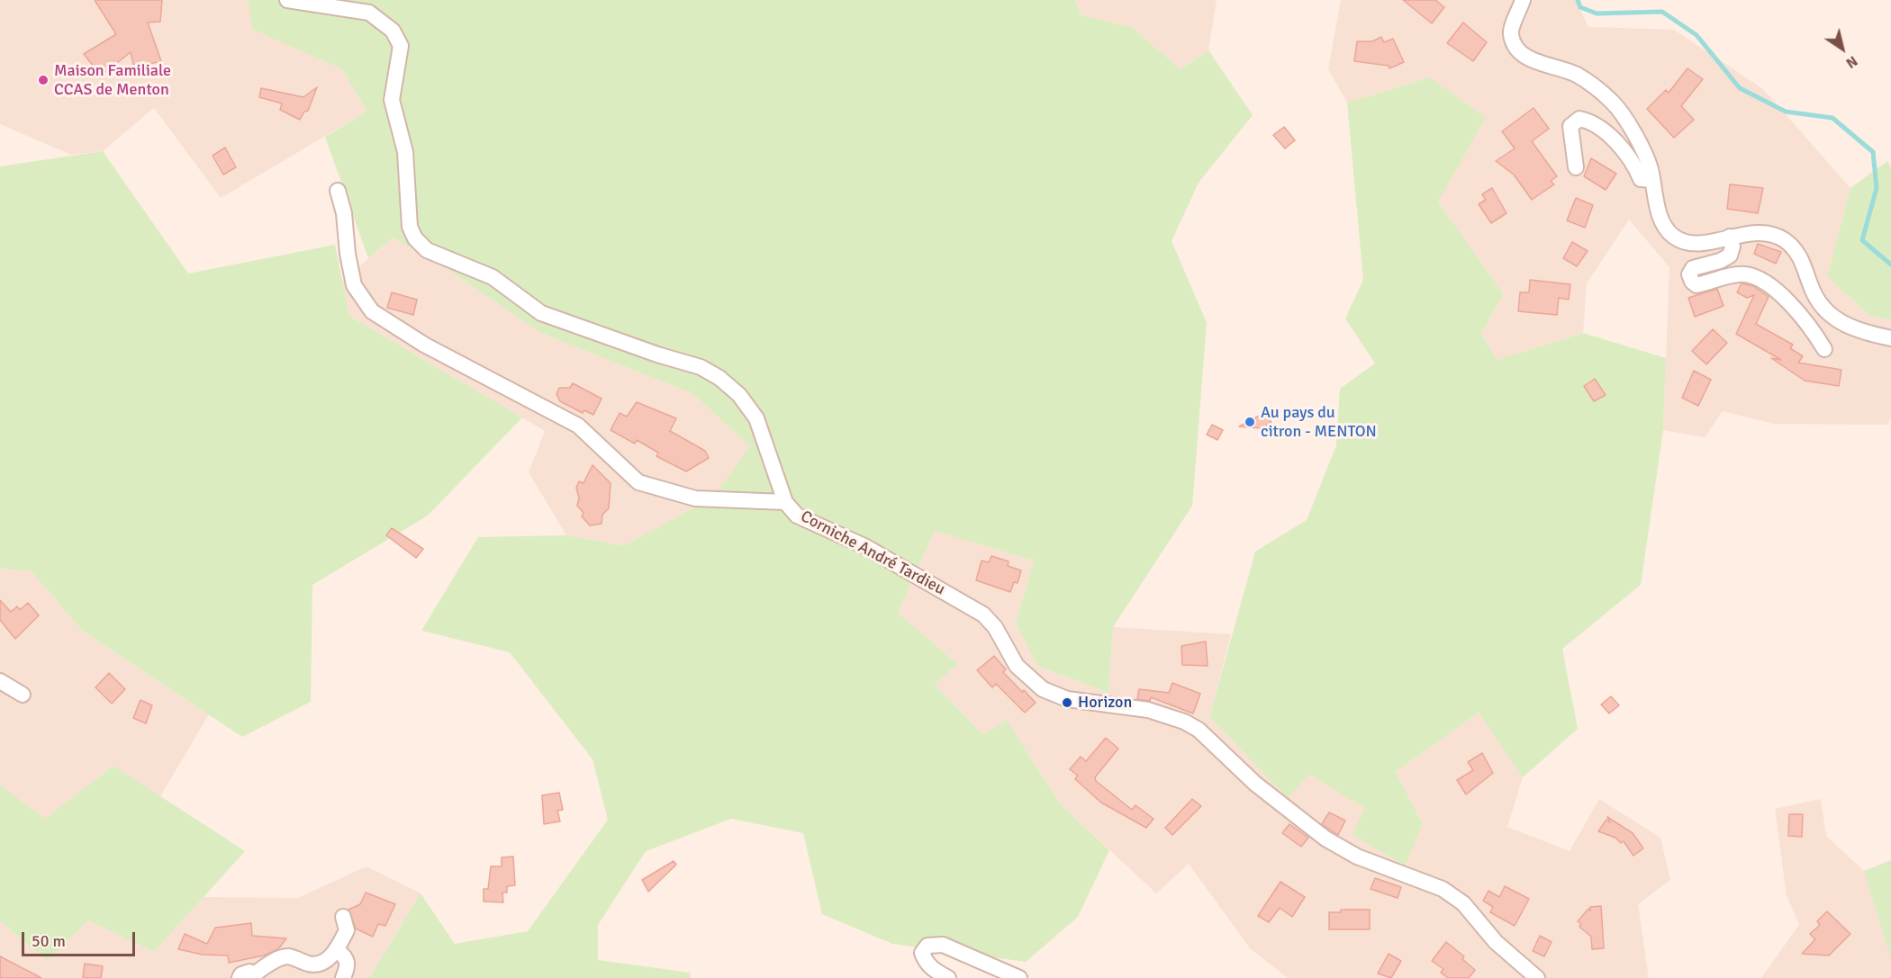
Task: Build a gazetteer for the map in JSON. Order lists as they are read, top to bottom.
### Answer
{
  "streets": {
    "street": ["Corniche André Tardieu"]
  },
  "places": ["Maison Familiale CCAS de Menton", "Au pays du citron - MENTON", "Horizon"],
  "scale_bar": "50 m",
  "north": "bottom right"
}
